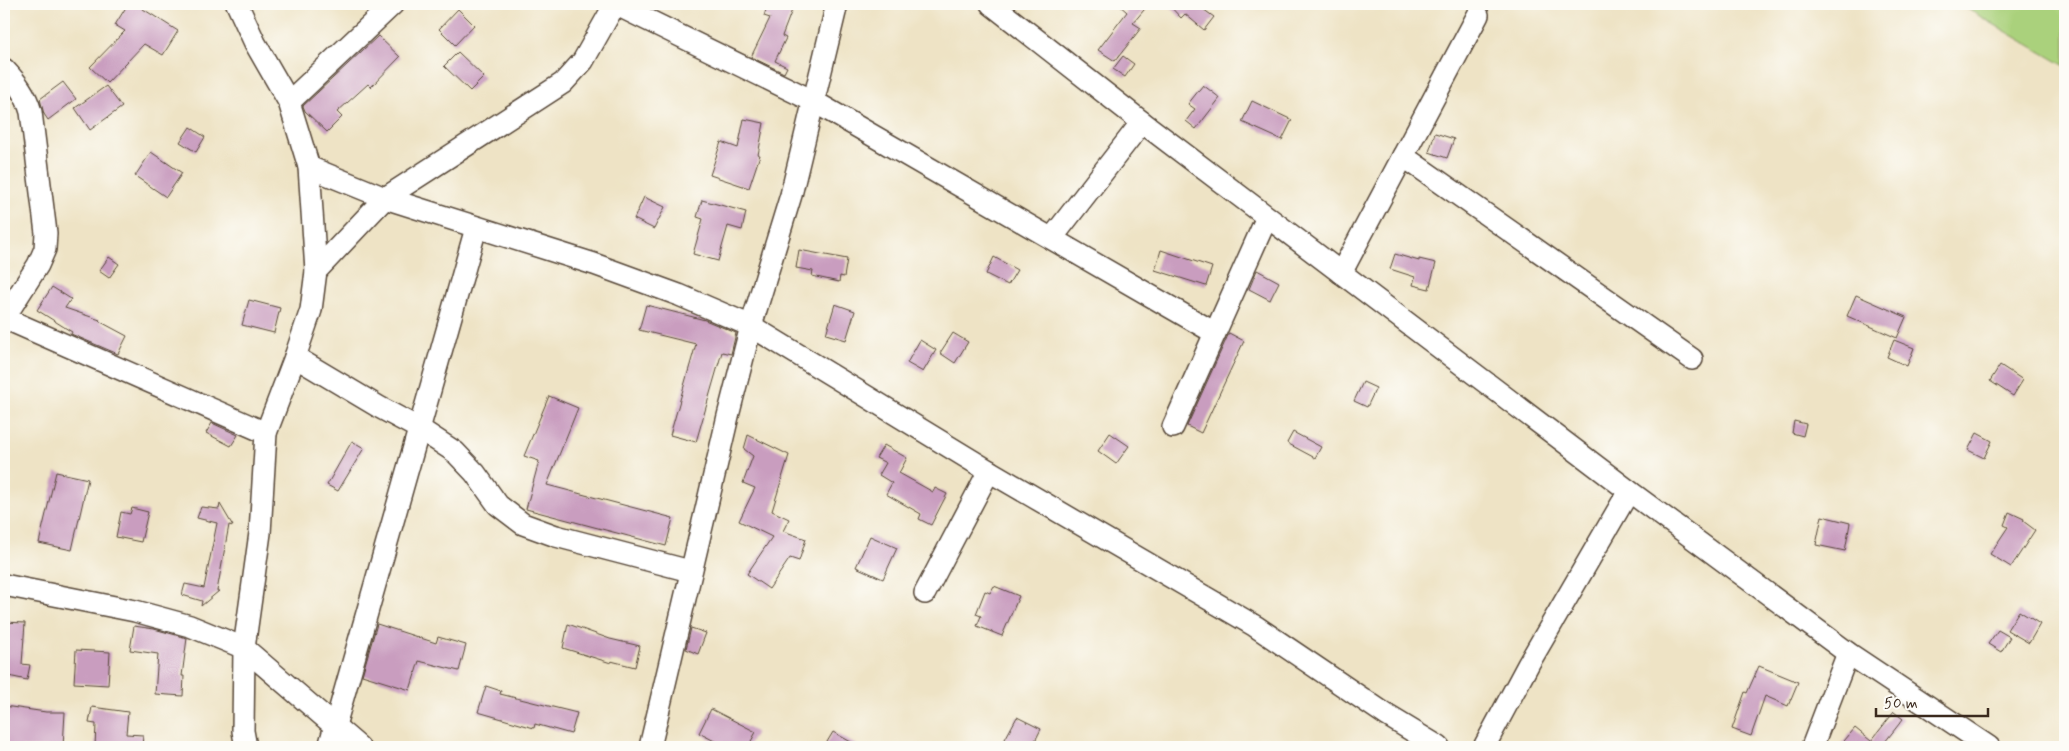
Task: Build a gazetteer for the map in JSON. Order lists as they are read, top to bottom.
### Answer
{
  "scale_bar": "50 m"
}
